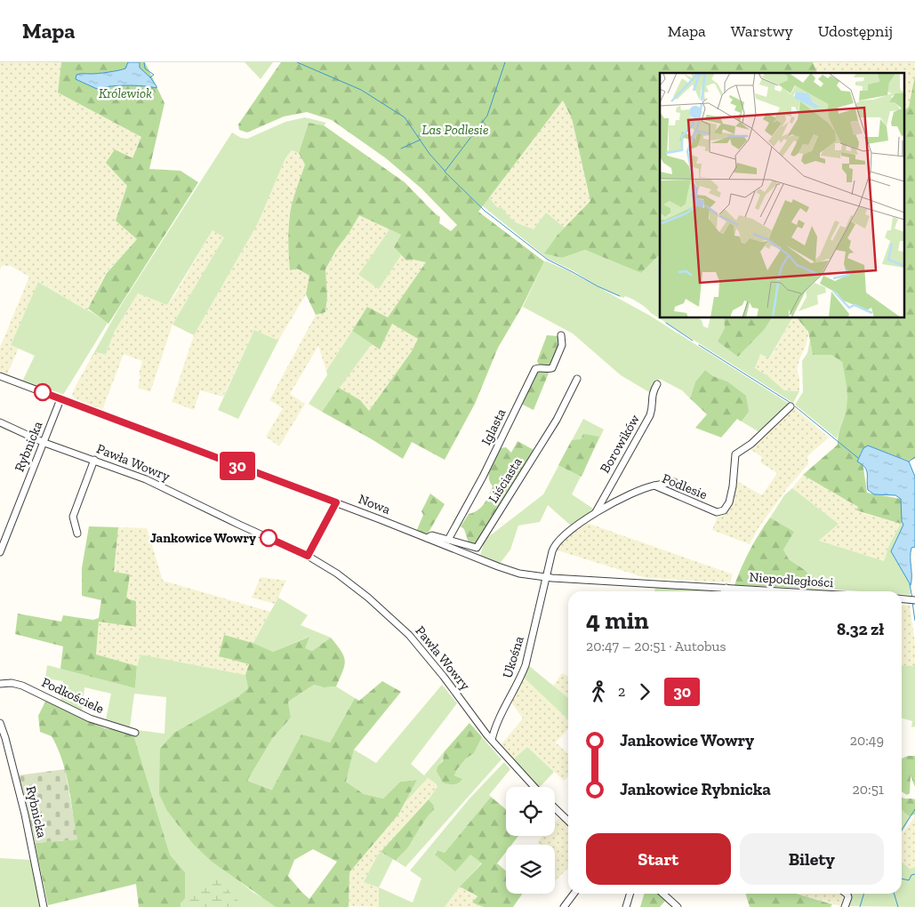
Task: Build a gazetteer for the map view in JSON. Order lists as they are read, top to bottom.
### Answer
{
  "streets": {
    "street": [
      "Iglasta",
      "Borowików",
      "Rybnicka",
      "Pawła Wowry",
      "Liściasta",
      "Podlesie",
      "Nowa",
      "Niepodległości",
      "Ukośna",
      "Podkościele"
    ]
  },
  "crossings": [
    ["Iglasta", "Liściasta"],
    ["Borowików", "Podlesie"],
    ["Rybnicka", "Pawła Wowry"],
    ["Rybnicka", "Nowa"],
    ["Pawła Wowry", "Ukośna"],
    ["Liściasta", "Nowa"],
    ["Podlesie", "Nowa"],
    ["Podlesie", "Ukośna"],
    ["Nowa", "Niepodległości"],
    ["Nowa", "Ukośna"]
  ],
  "parks": ["Królewiok", "Las Podlesie"],
  "places": ["Jankowice Wowry"],
  "lines": ["bus line 30"],
  "page": {
    "header": "Mapa",
    "nav": ["Mapa", "Warstwy", "Udostępnij"],
    "on_map": "30",
    "heading": ["4 min", "20:47 – 20:51 · Autobus", "8.32 zł"],
    "legs": ["2", "30"],
    "list": [
      {
        "name": "Jankowice Wowry",
        "value": "20:49"
      },
      {
        "name": "Jankowice Rybnicka",
        "value": "20:51"
      }
    ],
    "buttons": ["Start", "Bilety"]
  }
}
